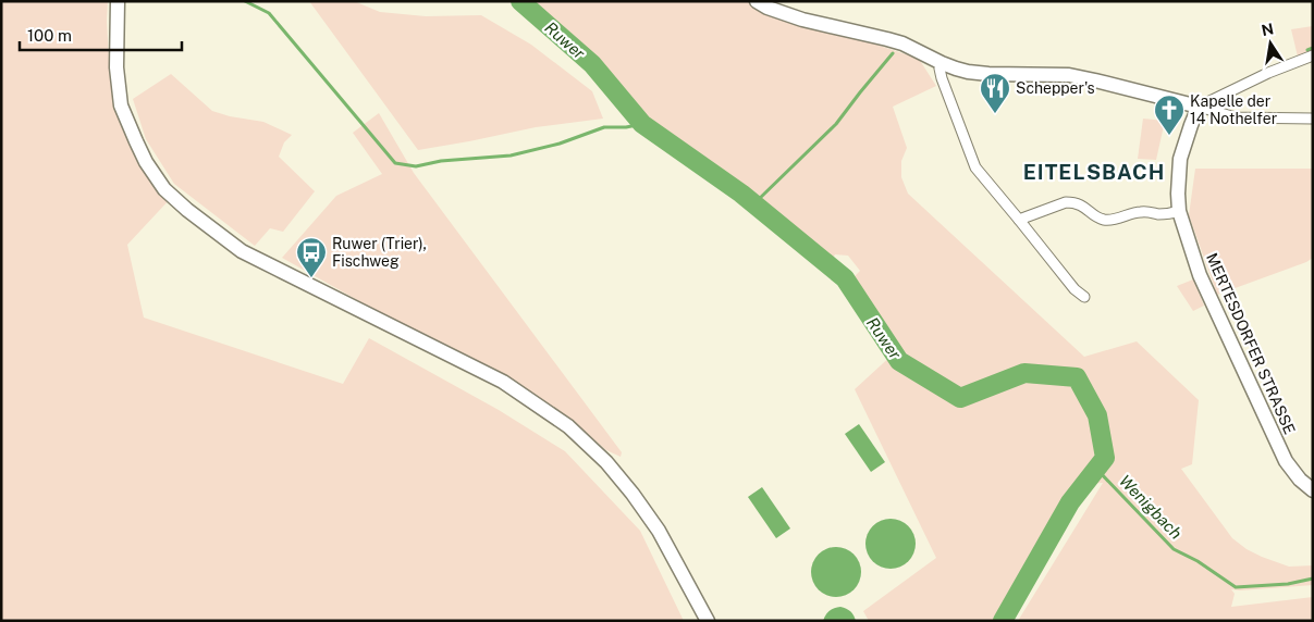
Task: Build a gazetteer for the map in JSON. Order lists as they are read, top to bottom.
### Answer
{
  "streets": {
    "main road": ["MERTESDORFER STRASSE"]
  },
  "districts": ["EITELSBACH"],
  "water": ["Ruwer", "Wenigbach"],
  "places": {
    "restaurant": ["Schepper's"],
    "church": ["Kapelle der 14 Nothelfer"],
    "bus stop": ["Ruwer (Trier), Fischweg"]
  },
  "scale_bar": "100 m",
  "north": "top"
}
